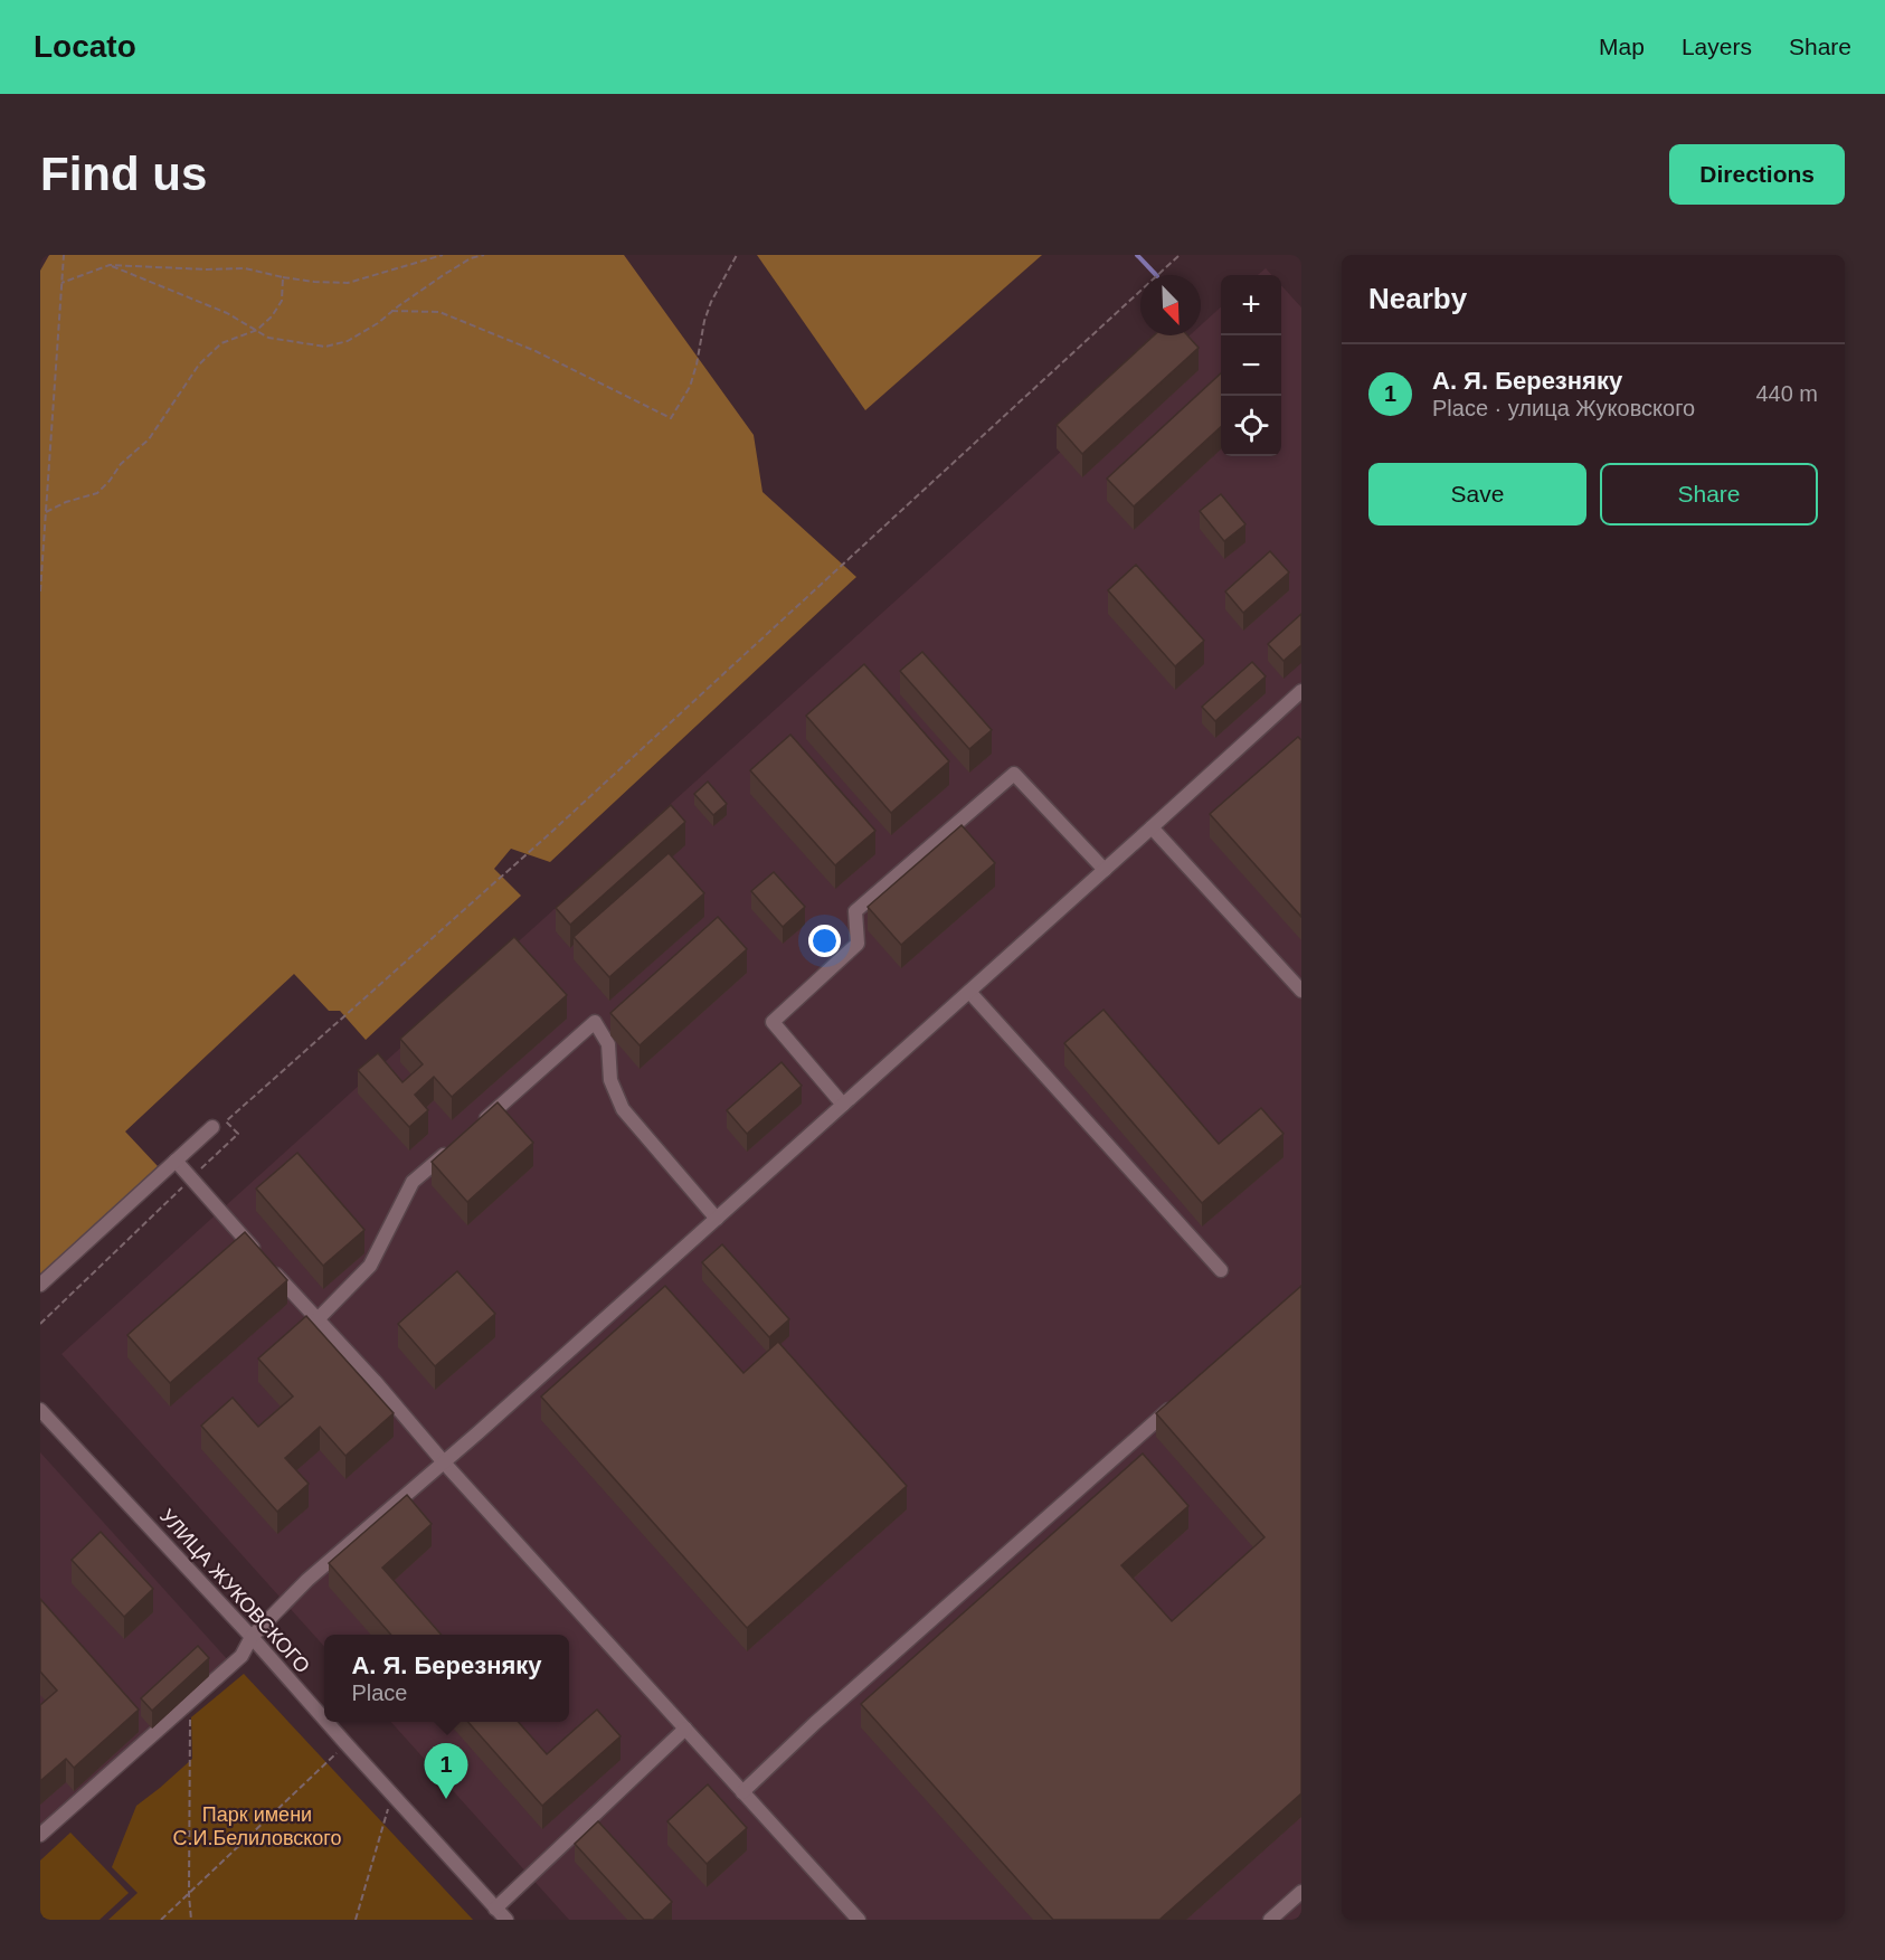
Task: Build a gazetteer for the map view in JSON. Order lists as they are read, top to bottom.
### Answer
{
  "streets": {
    "street": ["УЛИЦА ЖУКОВСКОГО"]
  },
  "parks": ["Парк имени С.И.Белиловского"],
  "north": "bottom right",
  "page": {
    "header": "Locato",
    "nav": ["Map", "Layers", "Share"],
    "buttons": [
      "Directions",
      ["Save", "Share"]
    ],
    "title": "Find us",
    "heading": "Nearby",
    "map_buttons": ["+", "−"],
    "list": [
      {
        "mark": "1",
        "name": "А. Я. Березняку",
        "note": "Place · улица Жуковского",
        "value": "440 m"
      }
    ],
    "popup": ["А. Я. Березняку", "Place"],
    "pins": "1"
  }
}
